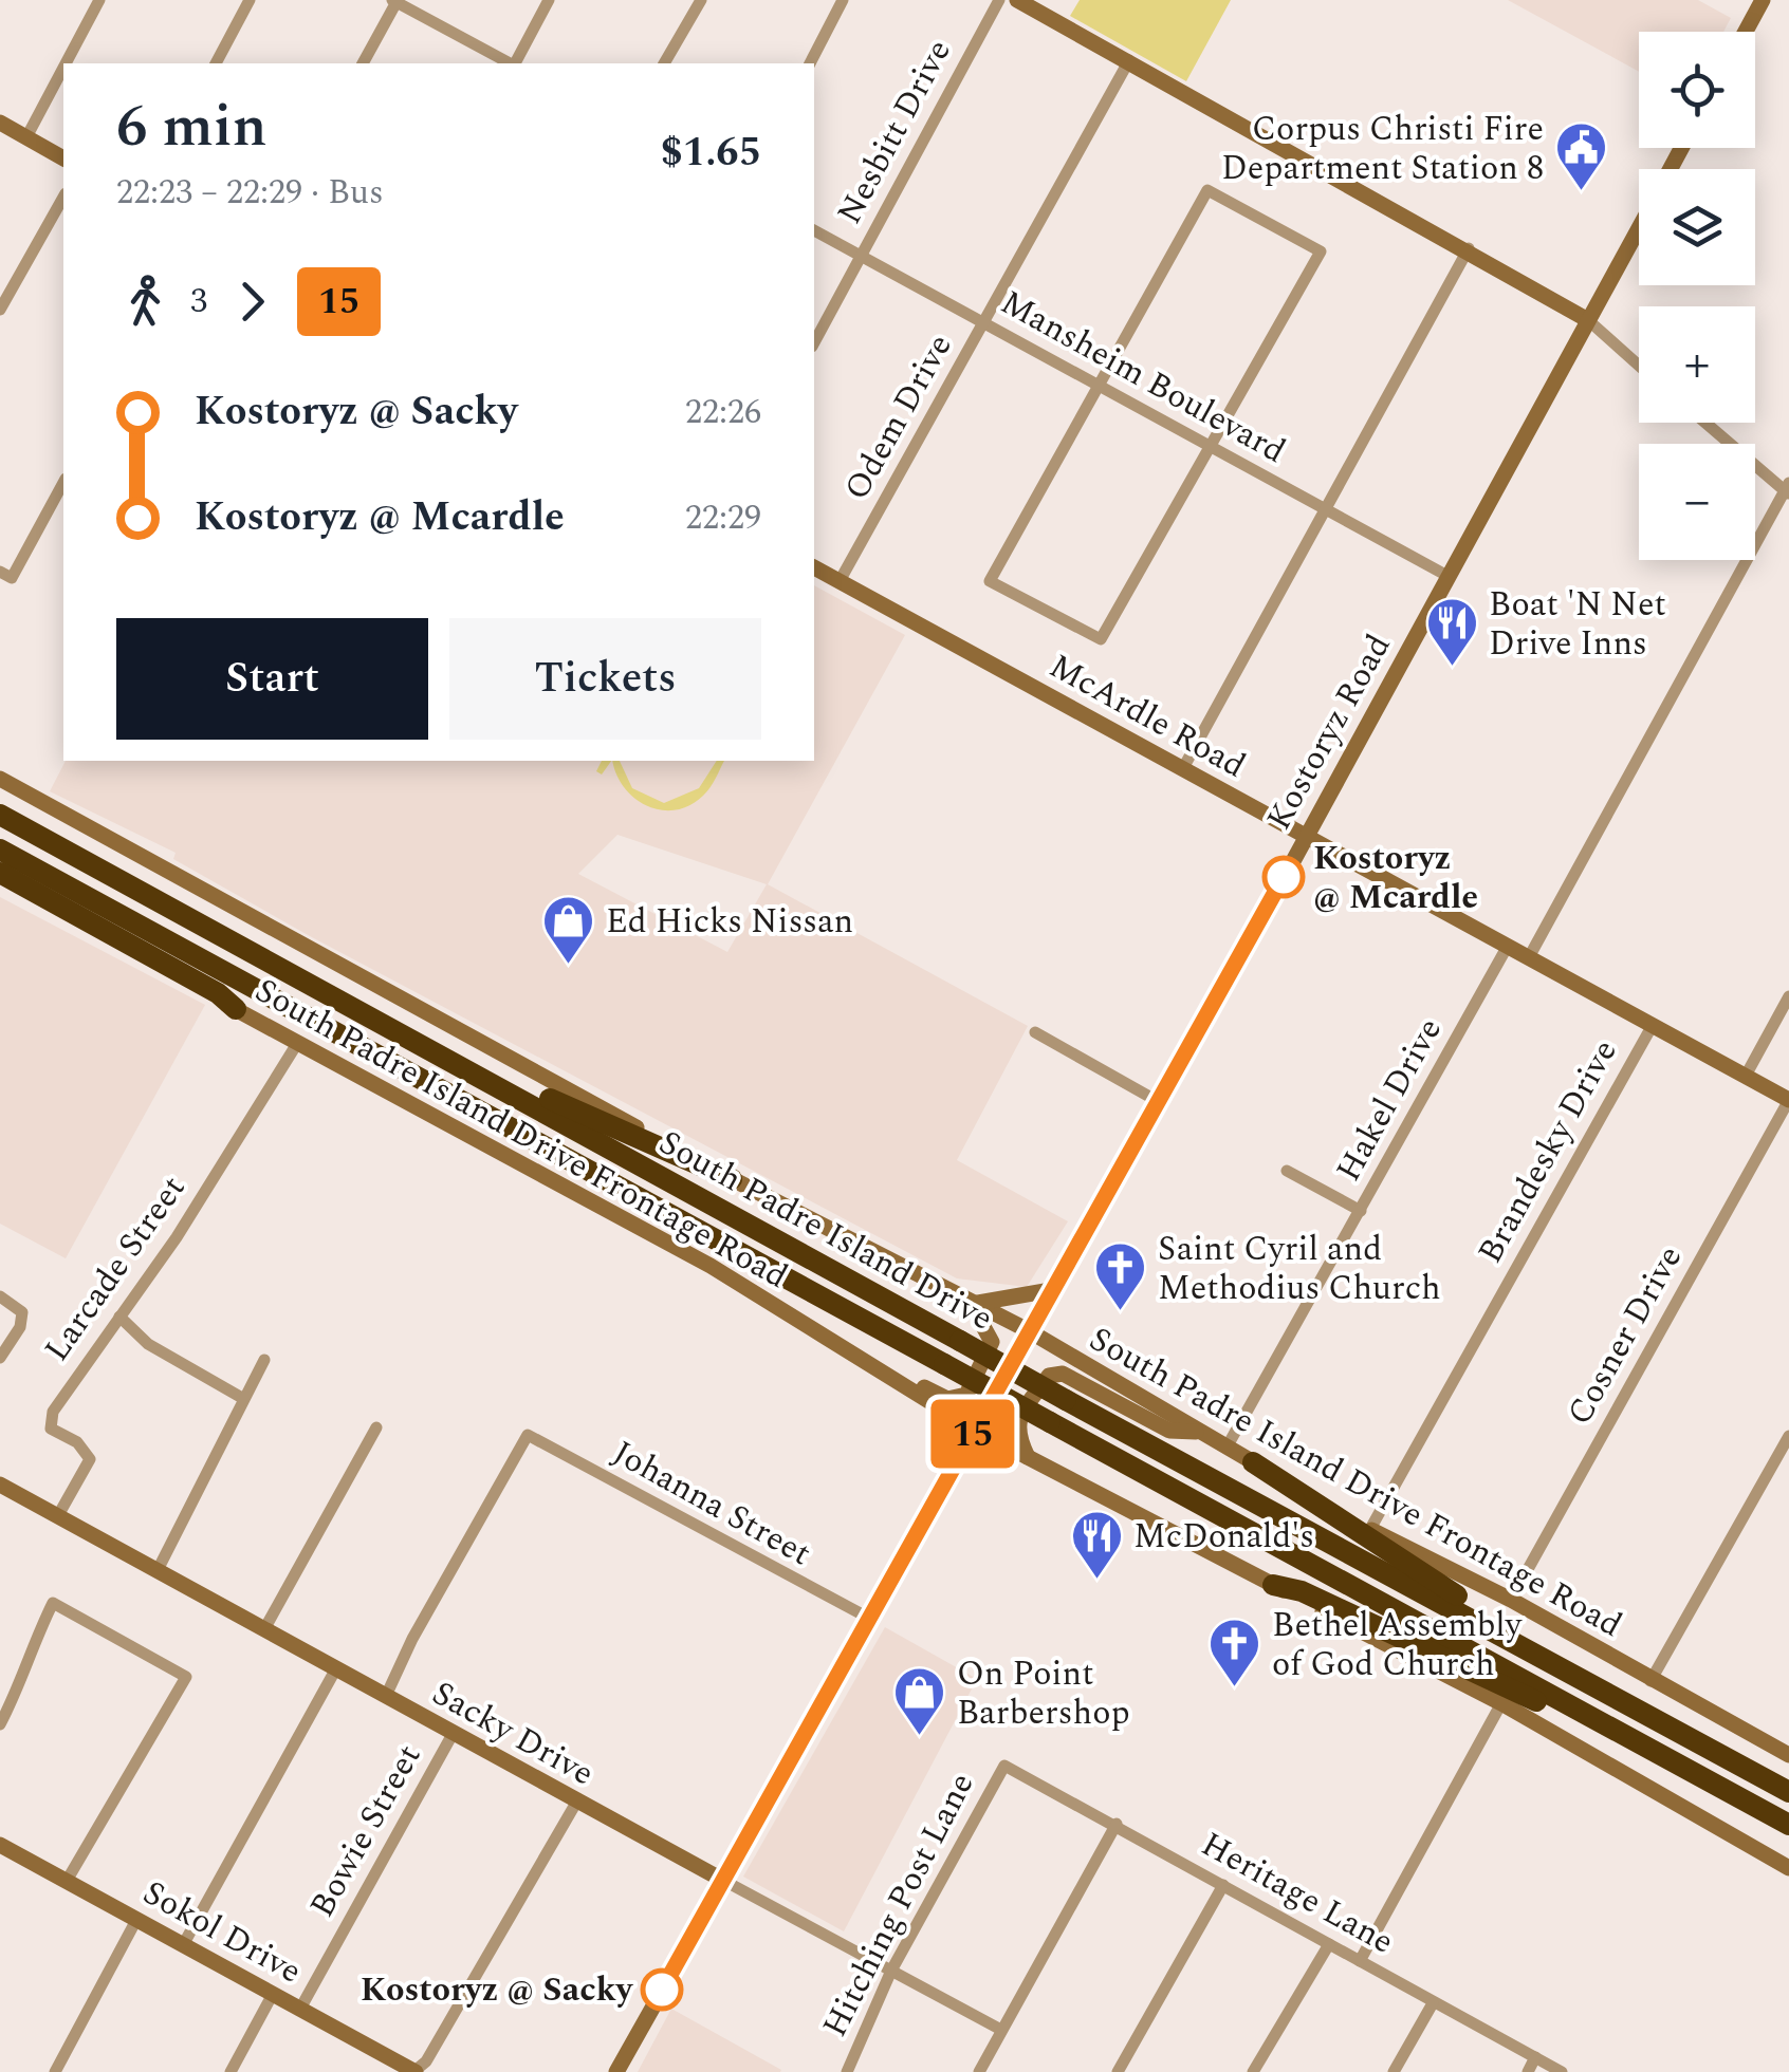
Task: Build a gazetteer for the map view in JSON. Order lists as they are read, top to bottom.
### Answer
{
  "streets": {
    "highway": ["South Padre Island Drive"],
    "main road": [
      "McArdle Road",
      "Kostoryz Road",
      "South Padre Island Drive Frontage Road",
      "Sacky Drive",
      "Sokol Drive"
    ],
    "street": [
      "Nesbitt Drive",
      "Mansheim Boulevard",
      "Odem Drive",
      "Hakel Drive",
      "Brandesky Drive",
      "Larcade Street",
      "Cosner Drive",
      "Johanna Street",
      "Bowie Street",
      "Heritage Lane",
      "Hitching Post Lane"
    ]
  },
  "crossings": [
    ["Nesbitt Drive", "Mansheim Boulevard"],
    ["Mansheim Boulevard", "Odem Drive"],
    ["Mansheim Boulevard", "Kostoryz Road"],
    ["Odem Drive", "McArdle Road"],
    ["McArdle Road", "Kostoryz Road"],
    ["McArdle Road", "Hakel Drive"],
    ["McArdle Road", "Brandesky Drive"],
    ["McArdle Road", "Cosner Drive"],
    ["Kostoryz Road", "South Padre Island Drive Frontage Road"],
    ["Kostoryz Road", "Johanna Street"],
    ["Kostoryz Road", "Sacky Drive"],
    ["Hakel Drive", "South Padre Island Drive Frontage Road"],
    ["South Padre Island Drive Frontage Road", "Brandesky Drive"],
    ["South Padre Island Drive Frontage Road", "Larcade Street"],
    ["South Padre Island Drive Frontage Road", "Cosner Drive"],
    ["Larcade Street", "Sacky Drive"],
    ["Johanna Street", "Sacky Drive"],
    ["Sacky Drive", "Bowie Street"],
    ["Sacky Drive", "Hitching Post Lane"],
    ["Bowie Street", "Sokol Drive"],
    ["Heritage Lane", "Hitching Post Lane"]
  ],
  "places": {
    "public building": ["Corpus Christi Fire Department Station 8"],
    "restaurant": ["Boat 'N Net Drive Inns", "McDonald's"],
    "other": ["Kostoryz @ Mcardle", "Kostoryz @ Sacky"],
    "shop": ["Ed Hicks Nissan", "On Point Barbershop"],
    "church": ["Saint Cyril and Methodius Church", "Bethel Assembly of God Church"]
  },
  "lines": ["bus line 15"],
  "page": {
    "on_map": "15",
    "map_buttons": ["+", "−"],
    "heading": ["6 min", "22:23 – 22:29 · Bus", "$1.65"],
    "legs": ["3", "15"],
    "list": [
      {
        "name": "Kostoryz @ Sacky",
        "value": "22:26"
      },
      {
        "name": "Kostoryz @ Mcardle",
        "value": "22:29"
      }
    ],
    "buttons": ["Start", "Tickets"]
  }
}
